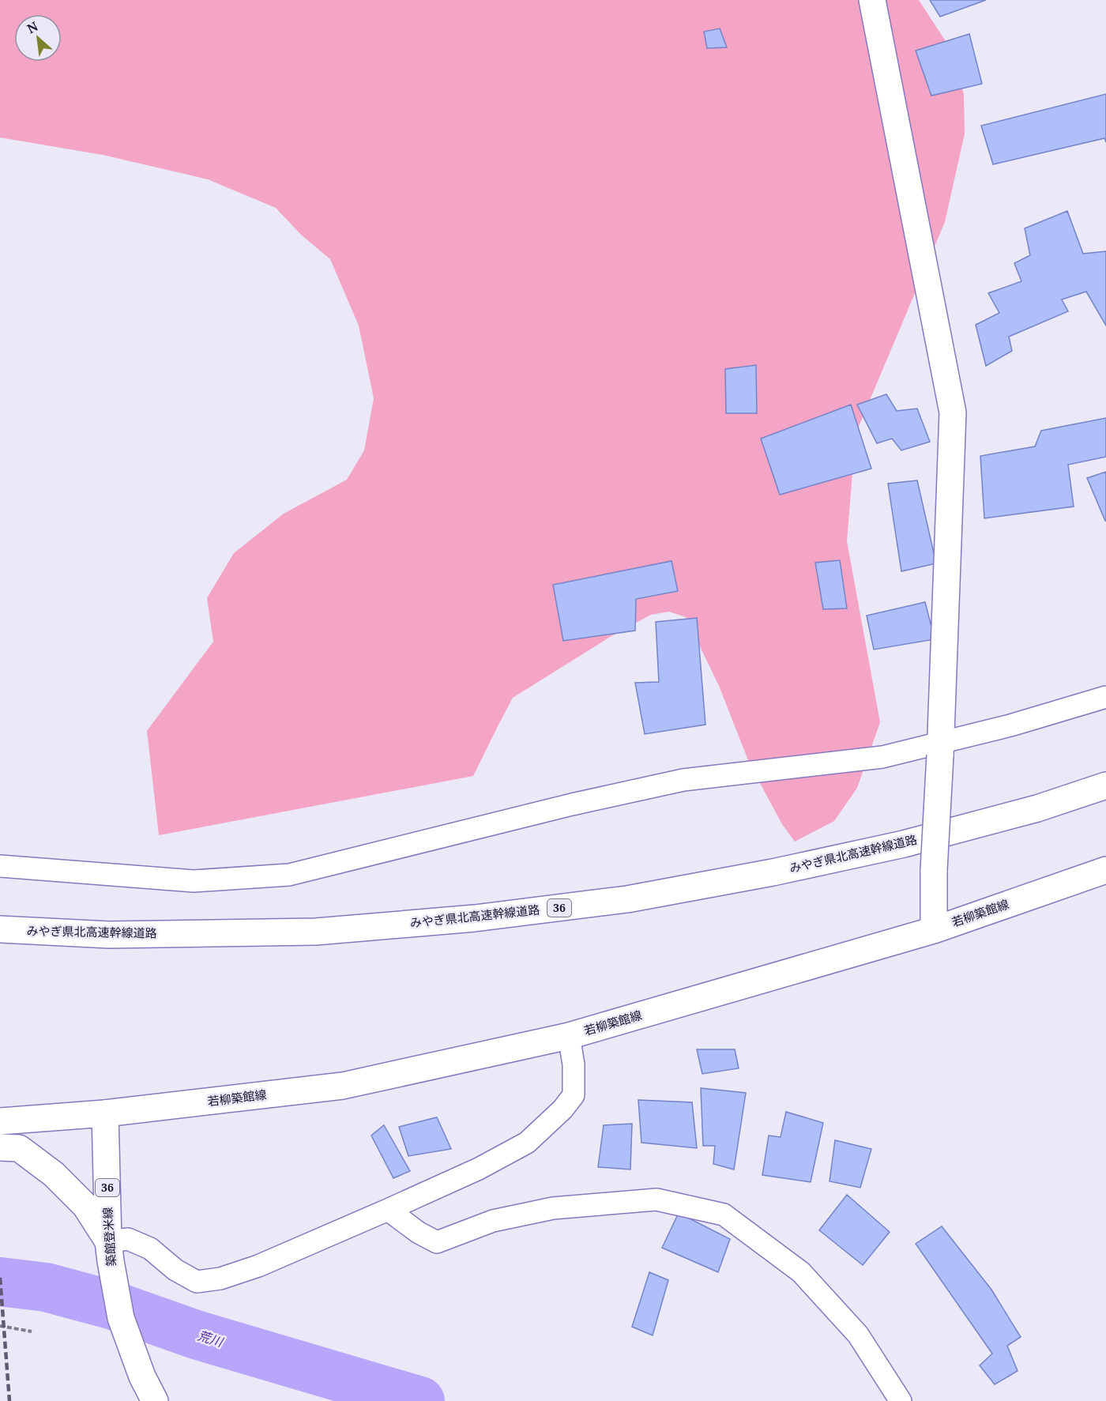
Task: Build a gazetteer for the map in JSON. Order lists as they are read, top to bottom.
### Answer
{
  "streets": {
    "main road": [
      "みやぎ県北高速幹線道路",
      "36",
      "若柳築館線",
      "築館登米線"
    ]
  },
  "crossings": [
    ["若柳築館線", "築館登米線"]
  ],
  "water": ["荒川"],
  "north": "top left"
}
